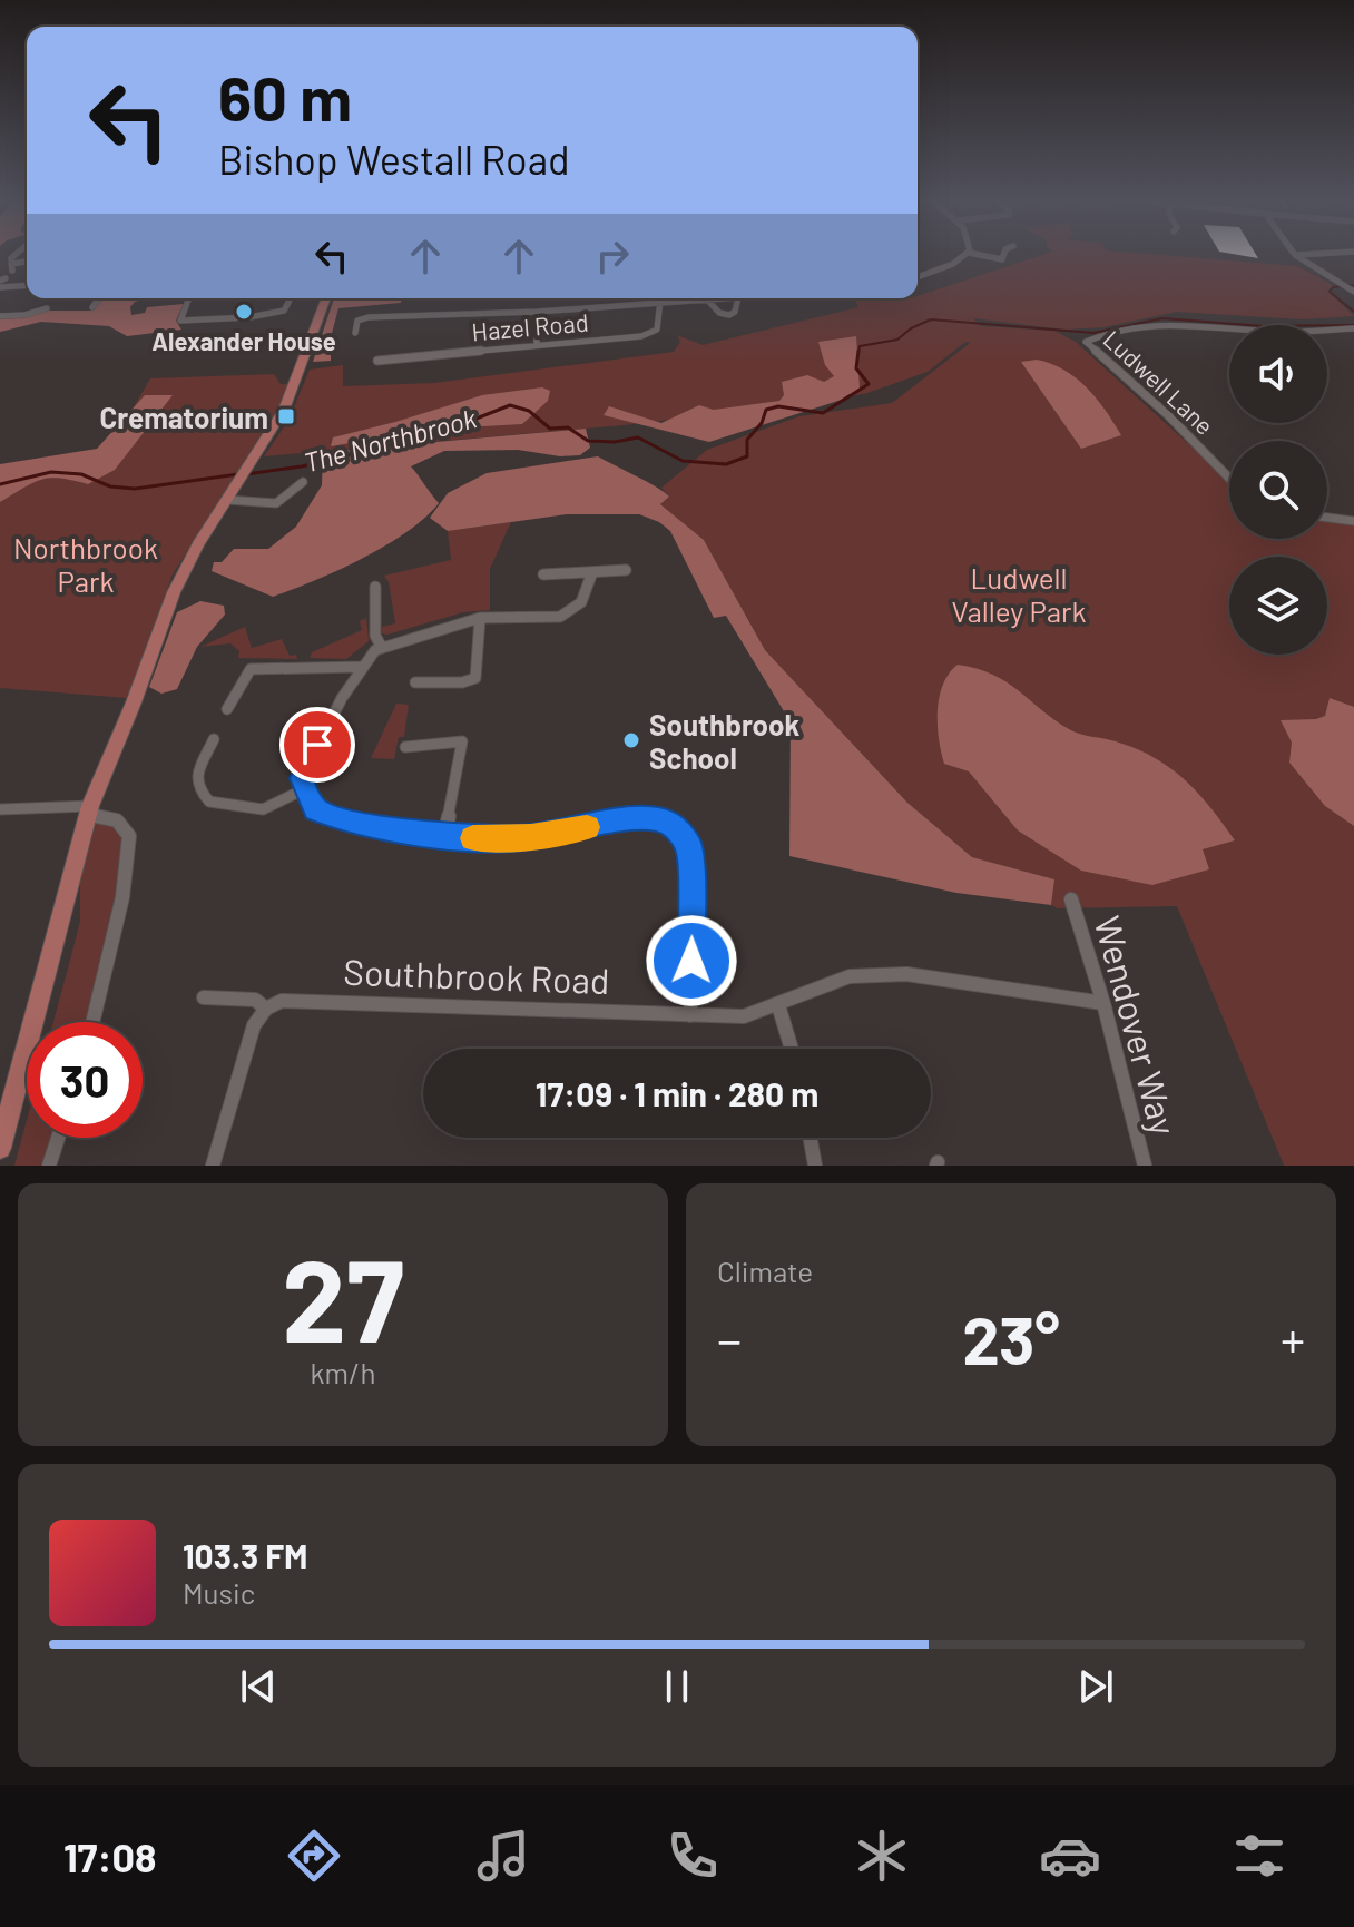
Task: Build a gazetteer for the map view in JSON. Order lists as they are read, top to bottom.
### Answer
{
  "streets": {
    "street": [
      "Hazel Road",
      "Ludwell Lane",
      "Southbrook Road",
      "Wendover Way"
    ]
  },
  "crossings": [
    ["Southbrook Road", "Wendover Way"]
  ],
  "water": ["The Northbrook"],
  "parks": ["Northbrook Park", "Ludwell Valley Park"],
  "places": {
    "other": ["Alexander House", "Southbrook School"],
    "transit": ["Crematorium"]
  },
  "page": {
    "turn": ["60 m", "Bishop Westall Road"],
    "limit": "30",
    "trip": "17:09 · 1 min · 280 m",
    "tile": [
      ["27", "km/h"],
      "Climate"
    ],
    "heat": ["−", "23°", "+"],
    "song": ["103.3 FM", "Music"],
    "tabs": "17:08"
  }
}
